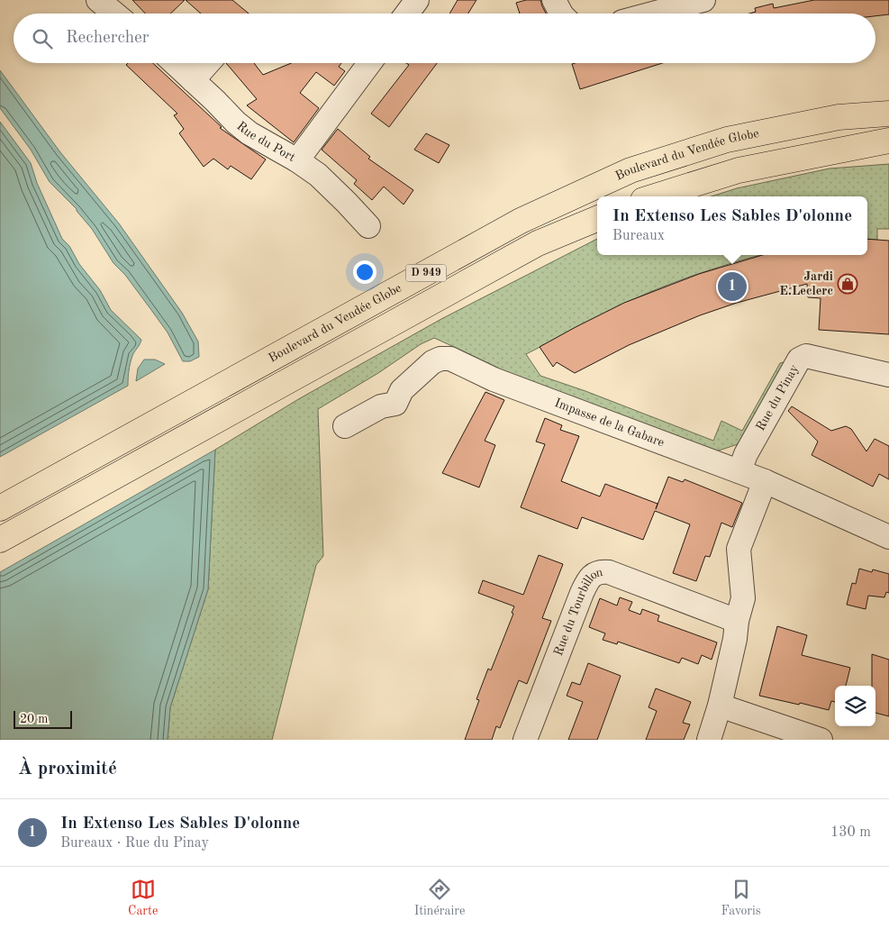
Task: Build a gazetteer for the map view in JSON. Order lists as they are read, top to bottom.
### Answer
{
  "streets": {
    "main road": ["Boulevard du Vendée Globe", "D 949"],
    "street": [
      "Rue du Port",
      "Rue du Pinay",
      "Impasse de la Gabare",
      "Rue du Tourbillon"
    ]
  },
  "crossings": [
    ["Rue du Pinay", "Impasse de la Gabare"]
  ],
  "places": {
    "shop": ["Jardi E.Leclerc"]
  },
  "scale_bar": "20 m",
  "page": {
    "search": "Rechercher",
    "popup": ["In Extenso Les Sables D'olonne", "Bureaux"],
    "pins": "1",
    "scale": "20 m",
    "heading": "À proximité",
    "list": [
      {
        "mark": "1",
        "name": "In Extenso Les Sables D'olonne",
        "note": "Bureaux · Rue du Pinay",
        "value": "130 m"
      }
    ],
    "nav": ["Carte", "Itinéraire", "Favoris"]
  }
}
